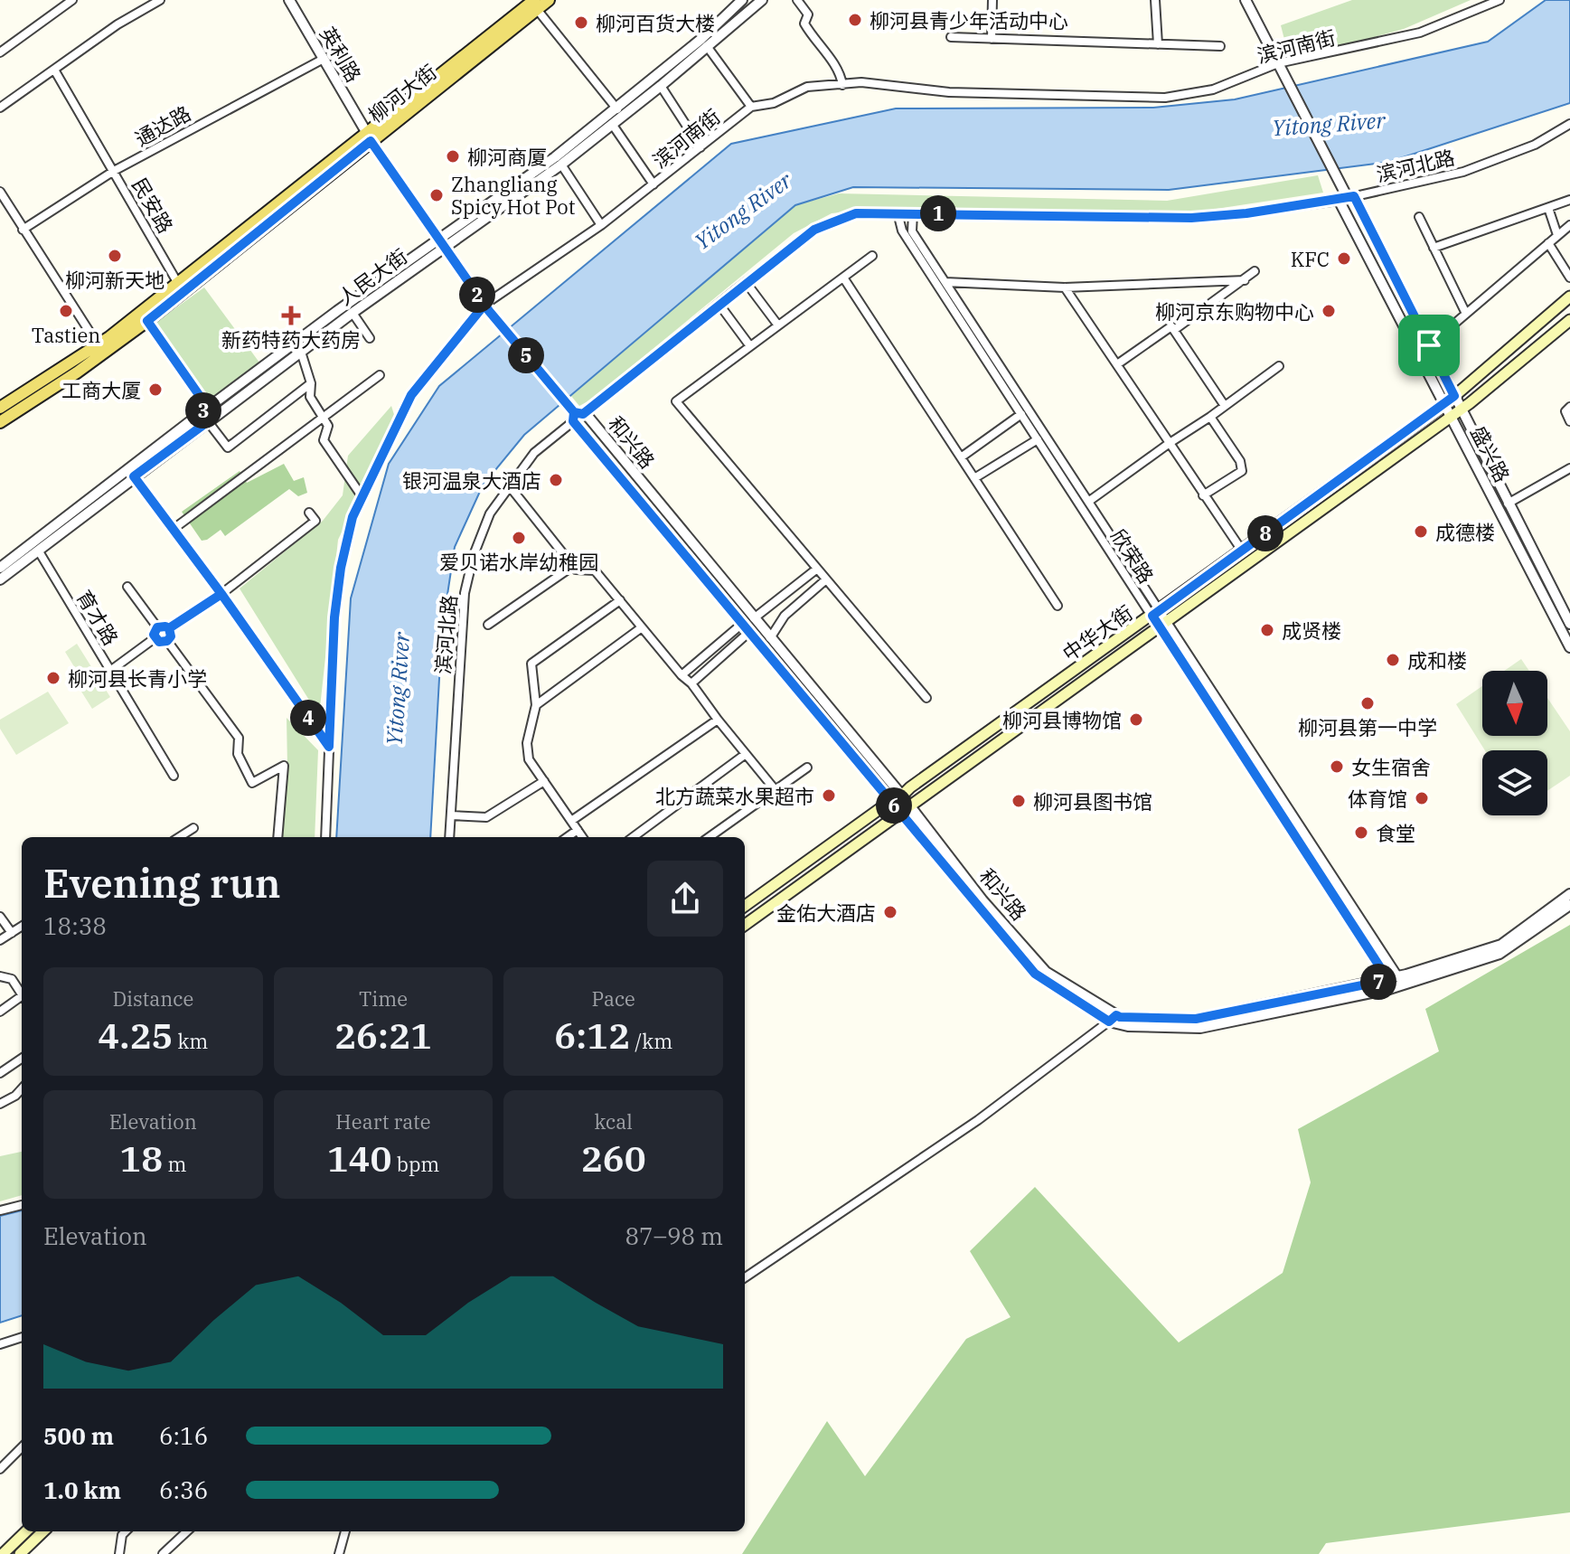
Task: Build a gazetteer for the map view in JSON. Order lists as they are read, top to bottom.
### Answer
{
  "streets": {
    "main road": ["柳河大街", "中华大街"],
    "street": [
      "滨河南街",
      "英利路",
      "通达路",
      "滨河北路",
      "民安路",
      "人民大街",
      "和兴路",
      "盛兴路",
      "欣荣路",
      "育才路"
    ]
  },
  "crossings": [
    ["滨河南街", "英利路"],
    ["英利路", "柳河大街"],
    ["英利路", "通达路"],
    ["英利路", "滨河北路"],
    ["英利路", "人民大街"],
    ["英利路", "和兴路"],
    ["柳河大街", "民安路"],
    ["通达路", "民安路"],
    ["滨河北路", "和兴路"],
    ["滨河北路", "盛兴路"],
    ["滨河北路", "欣荣路"],
    ["人民大街", "育才路"],
    ["和兴路", "欣荣路"],
    ["和兴路", "中华大街"],
    ["盛兴路", "中华大街"],
    ["欣荣路", "中华大街"]
  ],
  "water": ["Yitong River"],
  "places": {
    "other": [
      "柳河县青少年活动中心",
      "柳河百货大楼",
      "柳河商厦",
      "Zhangliang Spicy Hot Pot",
      "柳河新天地",
      "KFC",
      "Tastien",
      "柳河京东购物中心",
      "工商大厦",
      "银河温泉大酒店",
      "成德楼",
      "爱贝诺水岸幼稚园",
      "成贤楼",
      "成和楼",
      "柳河县长青小学",
      "柳河县第一中学",
      "柳河县博物馆",
      "女生宿舍",
      "北方蔬菜水果超市",
      "体育馆",
      "柳河县图书馆",
      "食堂",
      "金佑大酒店"
    ],
    "health": ["新药特药大药房"]
  },
  "north": "bottom",
  "page": {
    "pins": [
      "1",
      "2",
      "5",
      "3",
      "8",
      "4",
      "6",
      "7"
    ],
    "heading": ["Evening run", "18:38"],
    "stats": [
      ["Distance", "4.25 km"],
      ["Time", "26:21"],
      ["Pace", "6:12 /km"],
      ["Elevation", "18 m"],
      ["Heart rate", "140 bpm"],
      ["kcal", "260"]
    ],
    "chart": ["Elevation", "87–98 m"],
    "list": [
      {
        "name": "500 m",
        "note": "6:16"
      },
      {
        "name": "1.0 km",
        "note": "6:36"
      }
    ]
  }
}
